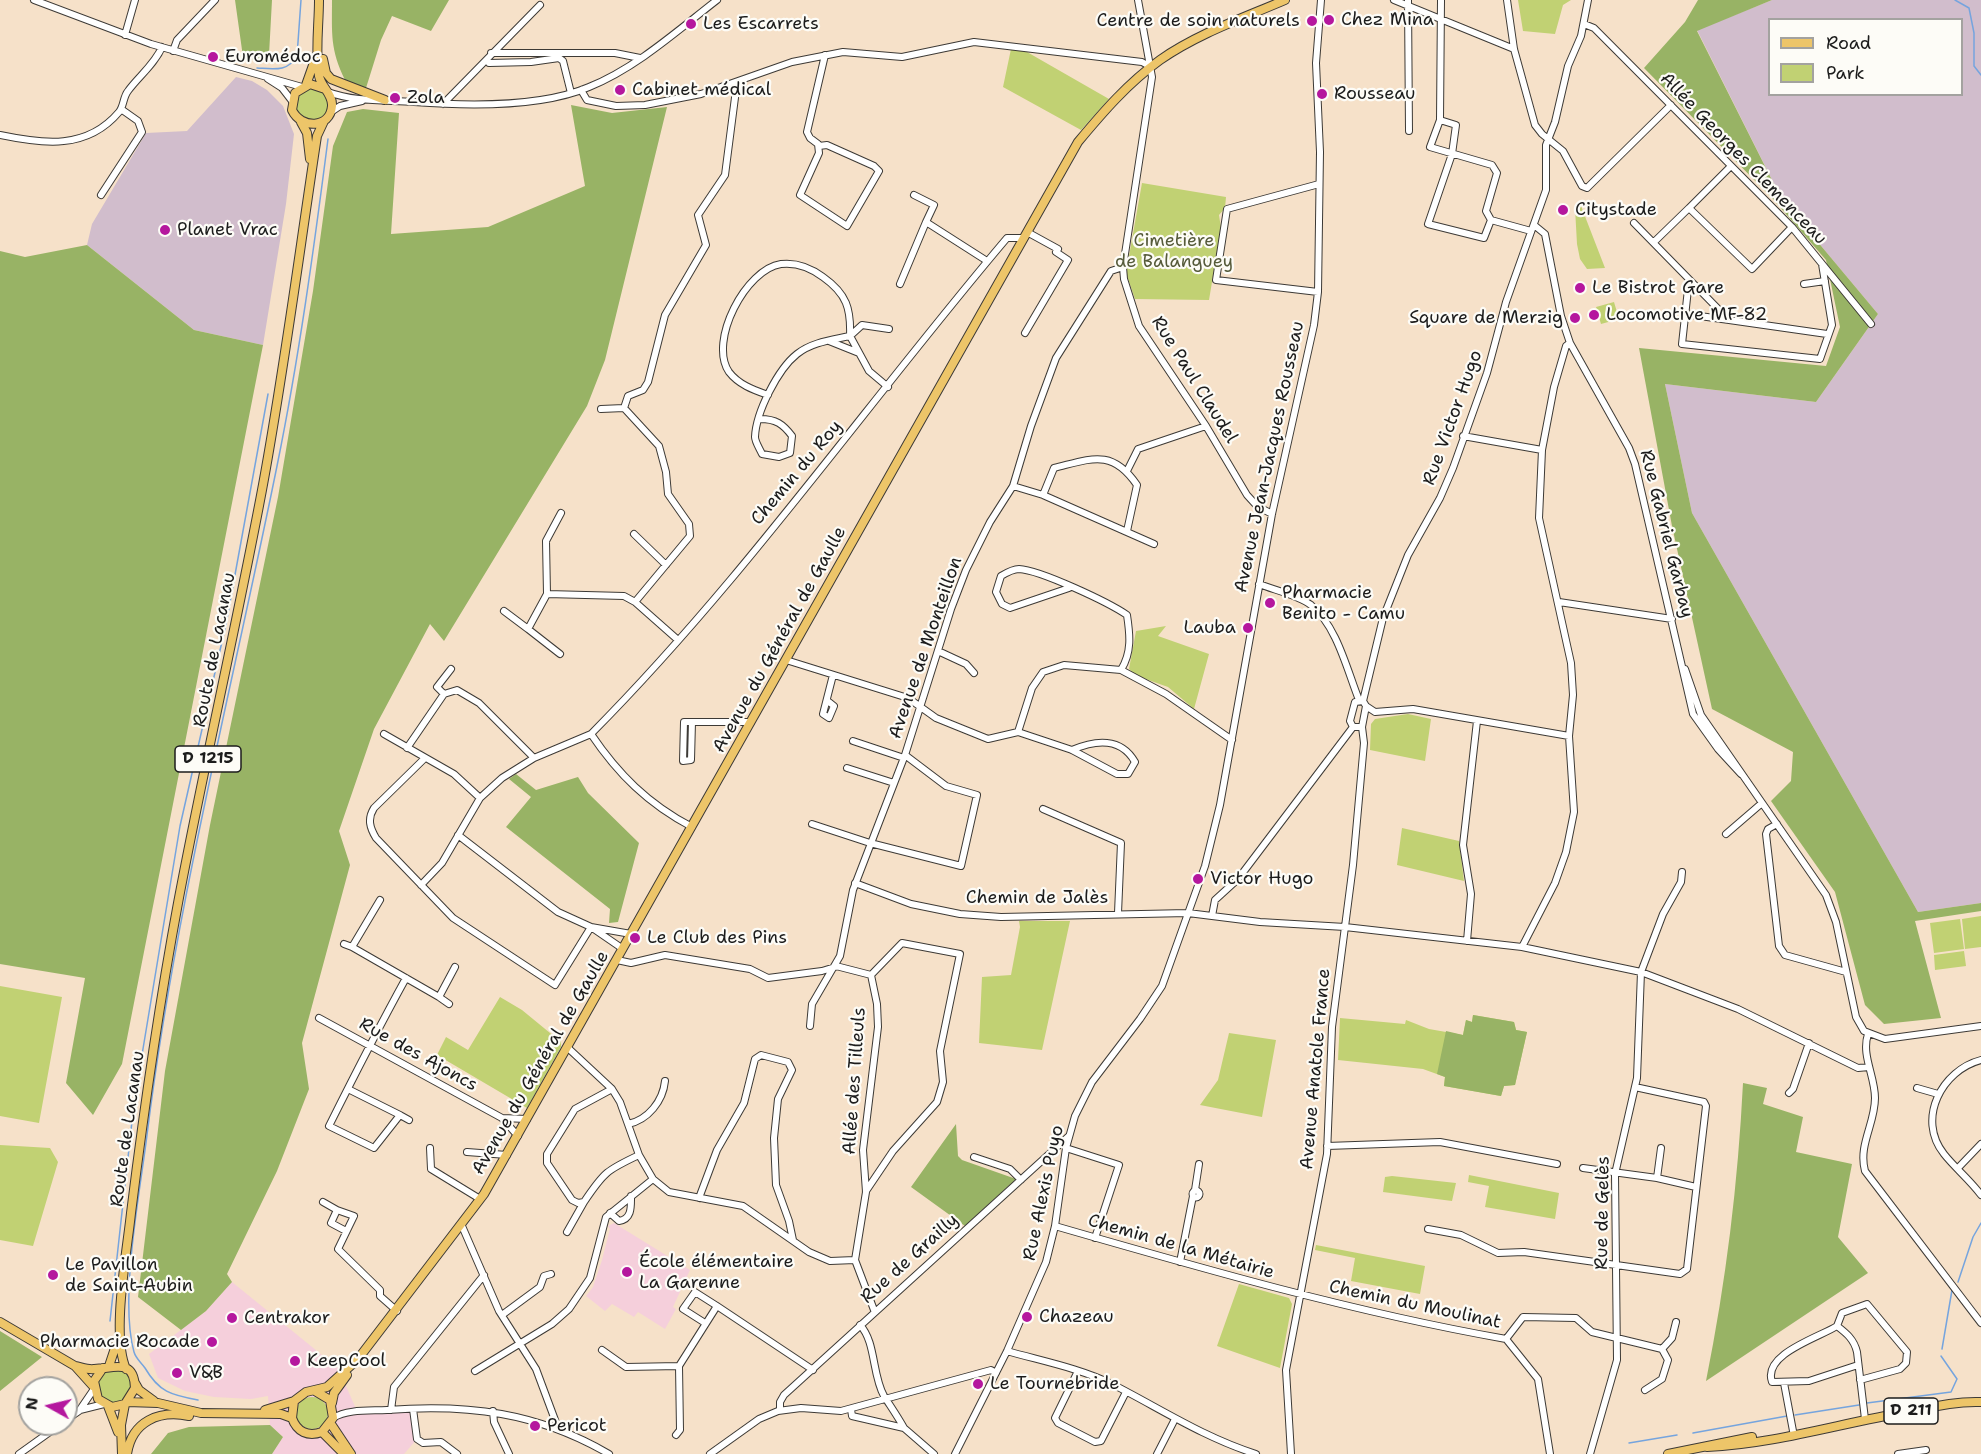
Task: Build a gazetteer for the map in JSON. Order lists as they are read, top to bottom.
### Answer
{
  "streets": {
    "main road": [
      "Avenue du Général de Gaulle",
      "Route de Lacanau",
      "D 1215",
      "D 211"
    ],
    "street": [
      "Allée Georges Clemenceau",
      "Rue Paul Claudel",
      "Rue Victor Hugo",
      "Avenue Jean-Jacques Rousseau",
      "Chemin du Roy",
      "Rue Gabriel Garbay",
      "Avenue de Monteillon",
      "Chemin de Jalès",
      "Rue des Ajoncs",
      "Avenue Anatole France",
      "Allée des Tilleuls",
      "Rue Alexis Puyo",
      "Rue de Gelès",
      "Chemin de la Métairie",
      "Rue de Grailly",
      "Chemin du Moulinat"
    ]
  },
  "crossings": [
    ["Allée Georges Clemenceau", "Rue Victor Hugo"],
    ["Rue Paul Claudel", "Avenue Jean-Jacques Rousseau"],
    ["Rue Paul Claudel", "Avenue du Général de Gaulle"],
    ["Rue Paul Claudel", "Avenue de Monteillon"],
    ["Rue Victor Hugo", "Rue Gabriel Garbay"],
    ["Rue Victor Hugo", "Avenue Anatole France"],
    ["Avenue Jean-Jacques Rousseau", "Chemin de Jalès"],
    ["Avenue Jean-Jacques Rousseau", "Rue Alexis Puyo"],
    ["Chemin du Roy", "Avenue du Général de Gaulle"],
    ["Avenue du Général de Gaulle", "Rue des Ajoncs"],
    ["Avenue de Monteillon", "Chemin de Jalès"],
    ["Route de Lacanau", "D 1215"],
    ["Chemin de Jalès", "Avenue Anatole France"],
    ["Chemin de Jalès", "Rue Alexis Puyo"],
    ["Chemin de Jalès", "Rue de Gelès"],
    ["Avenue Anatole France", "Chemin de la Métairie"],
    ["Avenue Anatole France", "Chemin du Moulinat"],
    ["Rue Alexis Puyo", "Chemin de la Métairie"],
    ["Rue Alexis Puyo", "Rue de Grailly"],
    ["Chemin de la Métairie", "Chemin du Moulinat"]
  ],
  "parks": ["Cimetière de Balanguey"],
  "places": [
    "Chez Mina",
    "Centre de soin naturels",
    "Les Escarrets",
    "Euromédoc",
    "Cabinet médical",
    "Rousseau",
    "Zola",
    "Citystade",
    "Planet Vrac",
    "Le Bistrot Gare",
    "Locomotive MF-82",
    "Square de Merzig",
    "Pharmacie Benito - Camu",
    "Lauba",
    "Victor Hugo",
    "Le Club des Pins",
    "École élémentaire La Garenne",
    "Le Pavillon de Saint-Aubin",
    "Chazeau",
    "Centrakor",
    "Pharmacie Rocade",
    "KeepCool",
    "V&B",
    "Le Tournebride",
    "Pericot"
  ],
  "legend": ["Road", "Park"],
  "north": "left"
}
